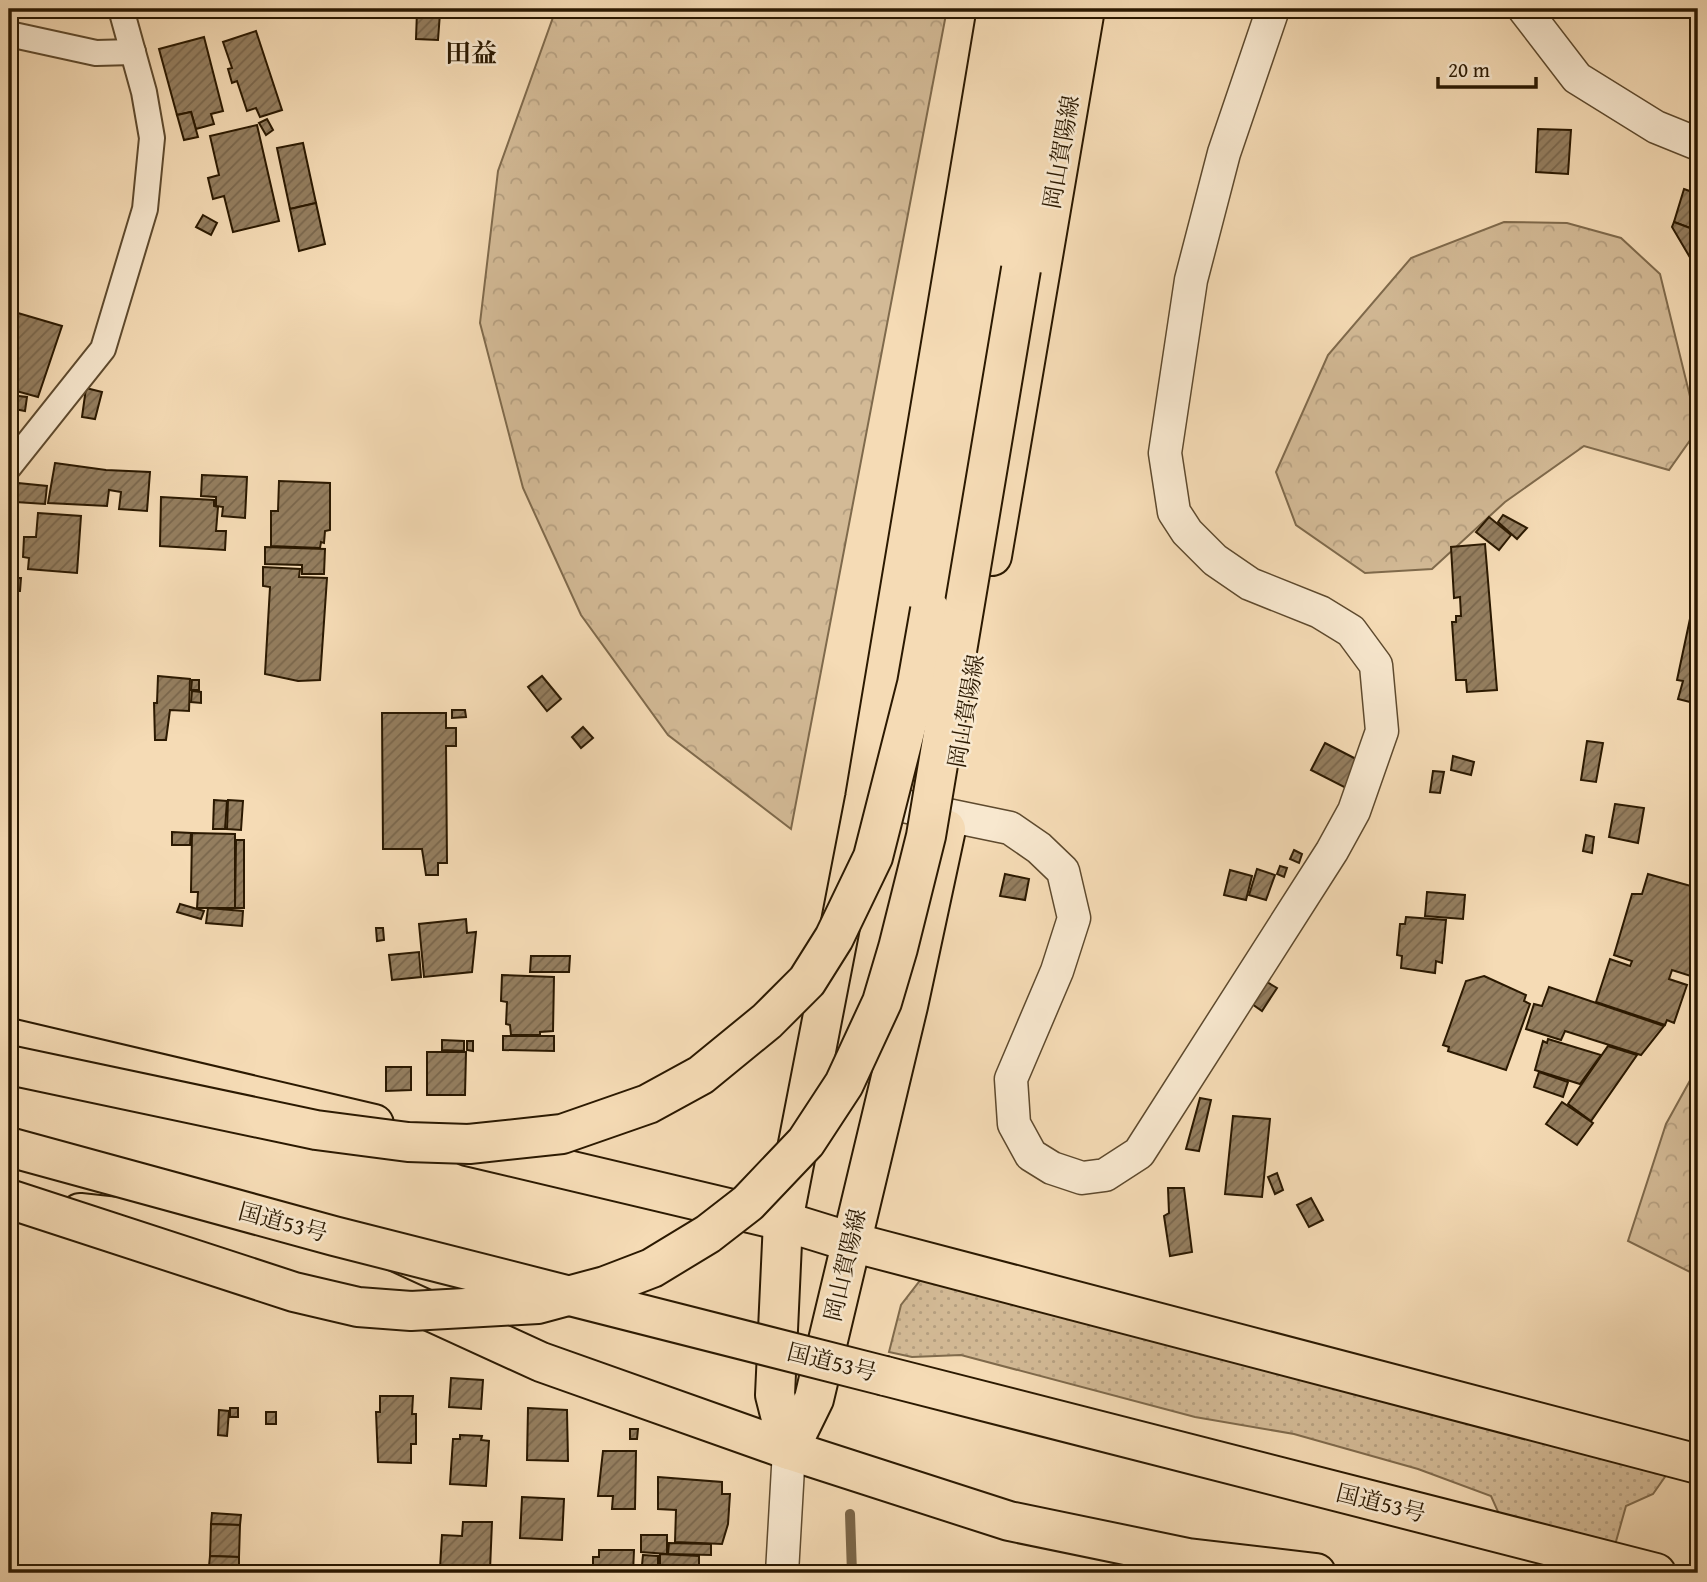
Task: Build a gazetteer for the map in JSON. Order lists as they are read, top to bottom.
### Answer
{
  "streets": {
    "main road": ["岡山賀陽線", "国道53号"]
  },
  "districts": ["田益"],
  "scale_bar": "20 m"
}
